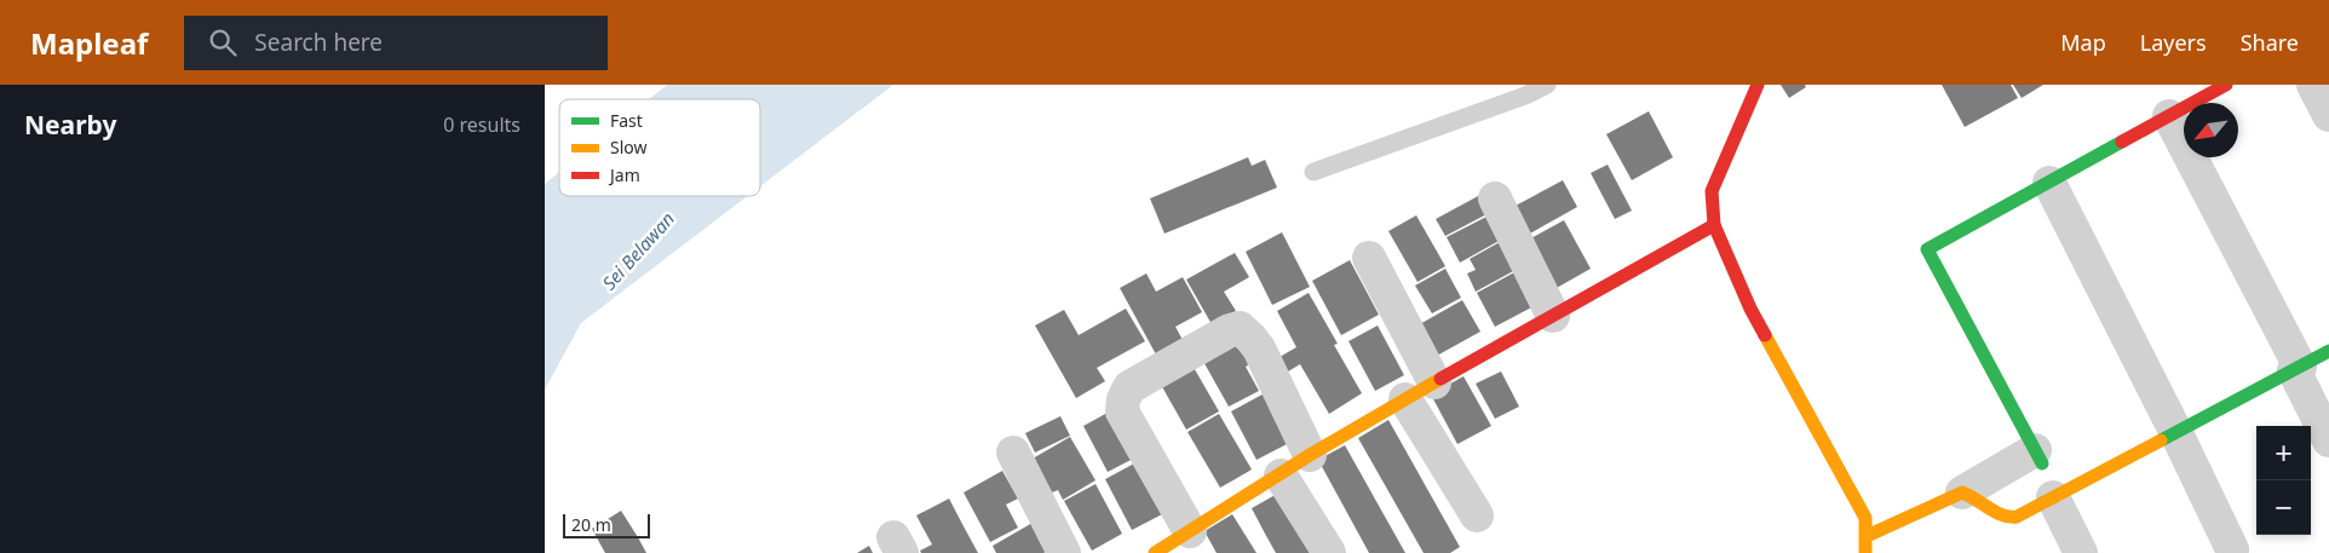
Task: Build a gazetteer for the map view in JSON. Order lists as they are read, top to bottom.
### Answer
{
  "water": ["Sei Belawan"],
  "legend": ["Fast", "Slow", "Jam"],
  "scale_bar": "20 m",
  "north": "bottom left",
  "page": {
    "header": "Mapleaf",
    "search": "Search here",
    "nav": ["Map", "Layers", "Share"],
    "heading": ["Nearby", "0 results"],
    "map_buttons": ["+", "−"],
    "scale": "20 m"
  }
}
